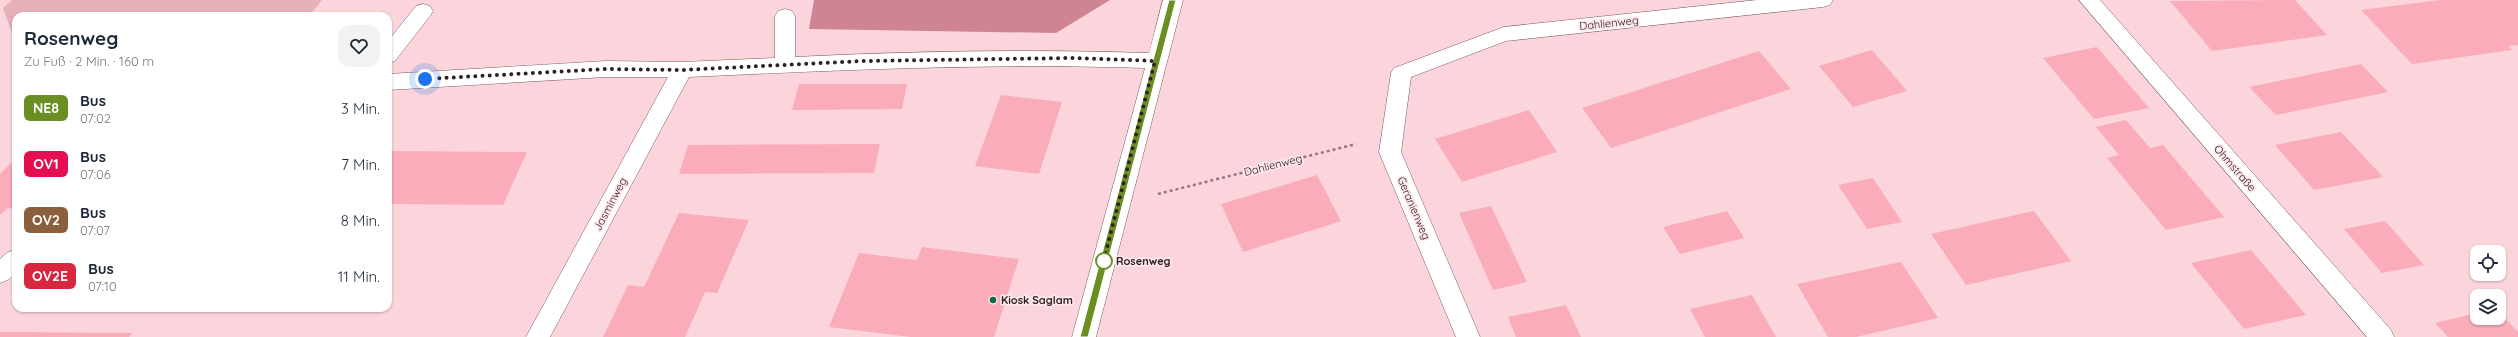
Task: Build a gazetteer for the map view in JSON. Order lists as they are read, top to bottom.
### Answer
{
  "streets": {
    "street": [
      "Dahlienweg",
      "Ohmstraße",
      "Jasminweg",
      "Geranienweg"
    ]
  },
  "crossings": [
    ["Dahlienweg", "Geranienweg"]
  ],
  "places": ["Rosenweg", "Kiosk Saglam"],
  "lines": ["bus line NE8"],
  "page": {
    "heading": ["Rosenweg", "Zu Fuß · 2 Min. · 160 m"],
    "list": [
      {
        "mark": "NE8",
        "name": "Bus",
        "note": "07:02",
        "value": "3 Min."
      },
      {
        "mark": "OV1",
        "name": "Bus",
        "note": "07:06",
        "value": "7 Min."
      },
      {
        "mark": "OV2",
        "name": "Bus",
        "note": "07:07",
        "value": "8 Min."
      },
      {
        "mark": "OV2E",
        "name": "Bus",
        "note": "07:10",
        "value": "11 Min."
      }
    ]
  }
}
